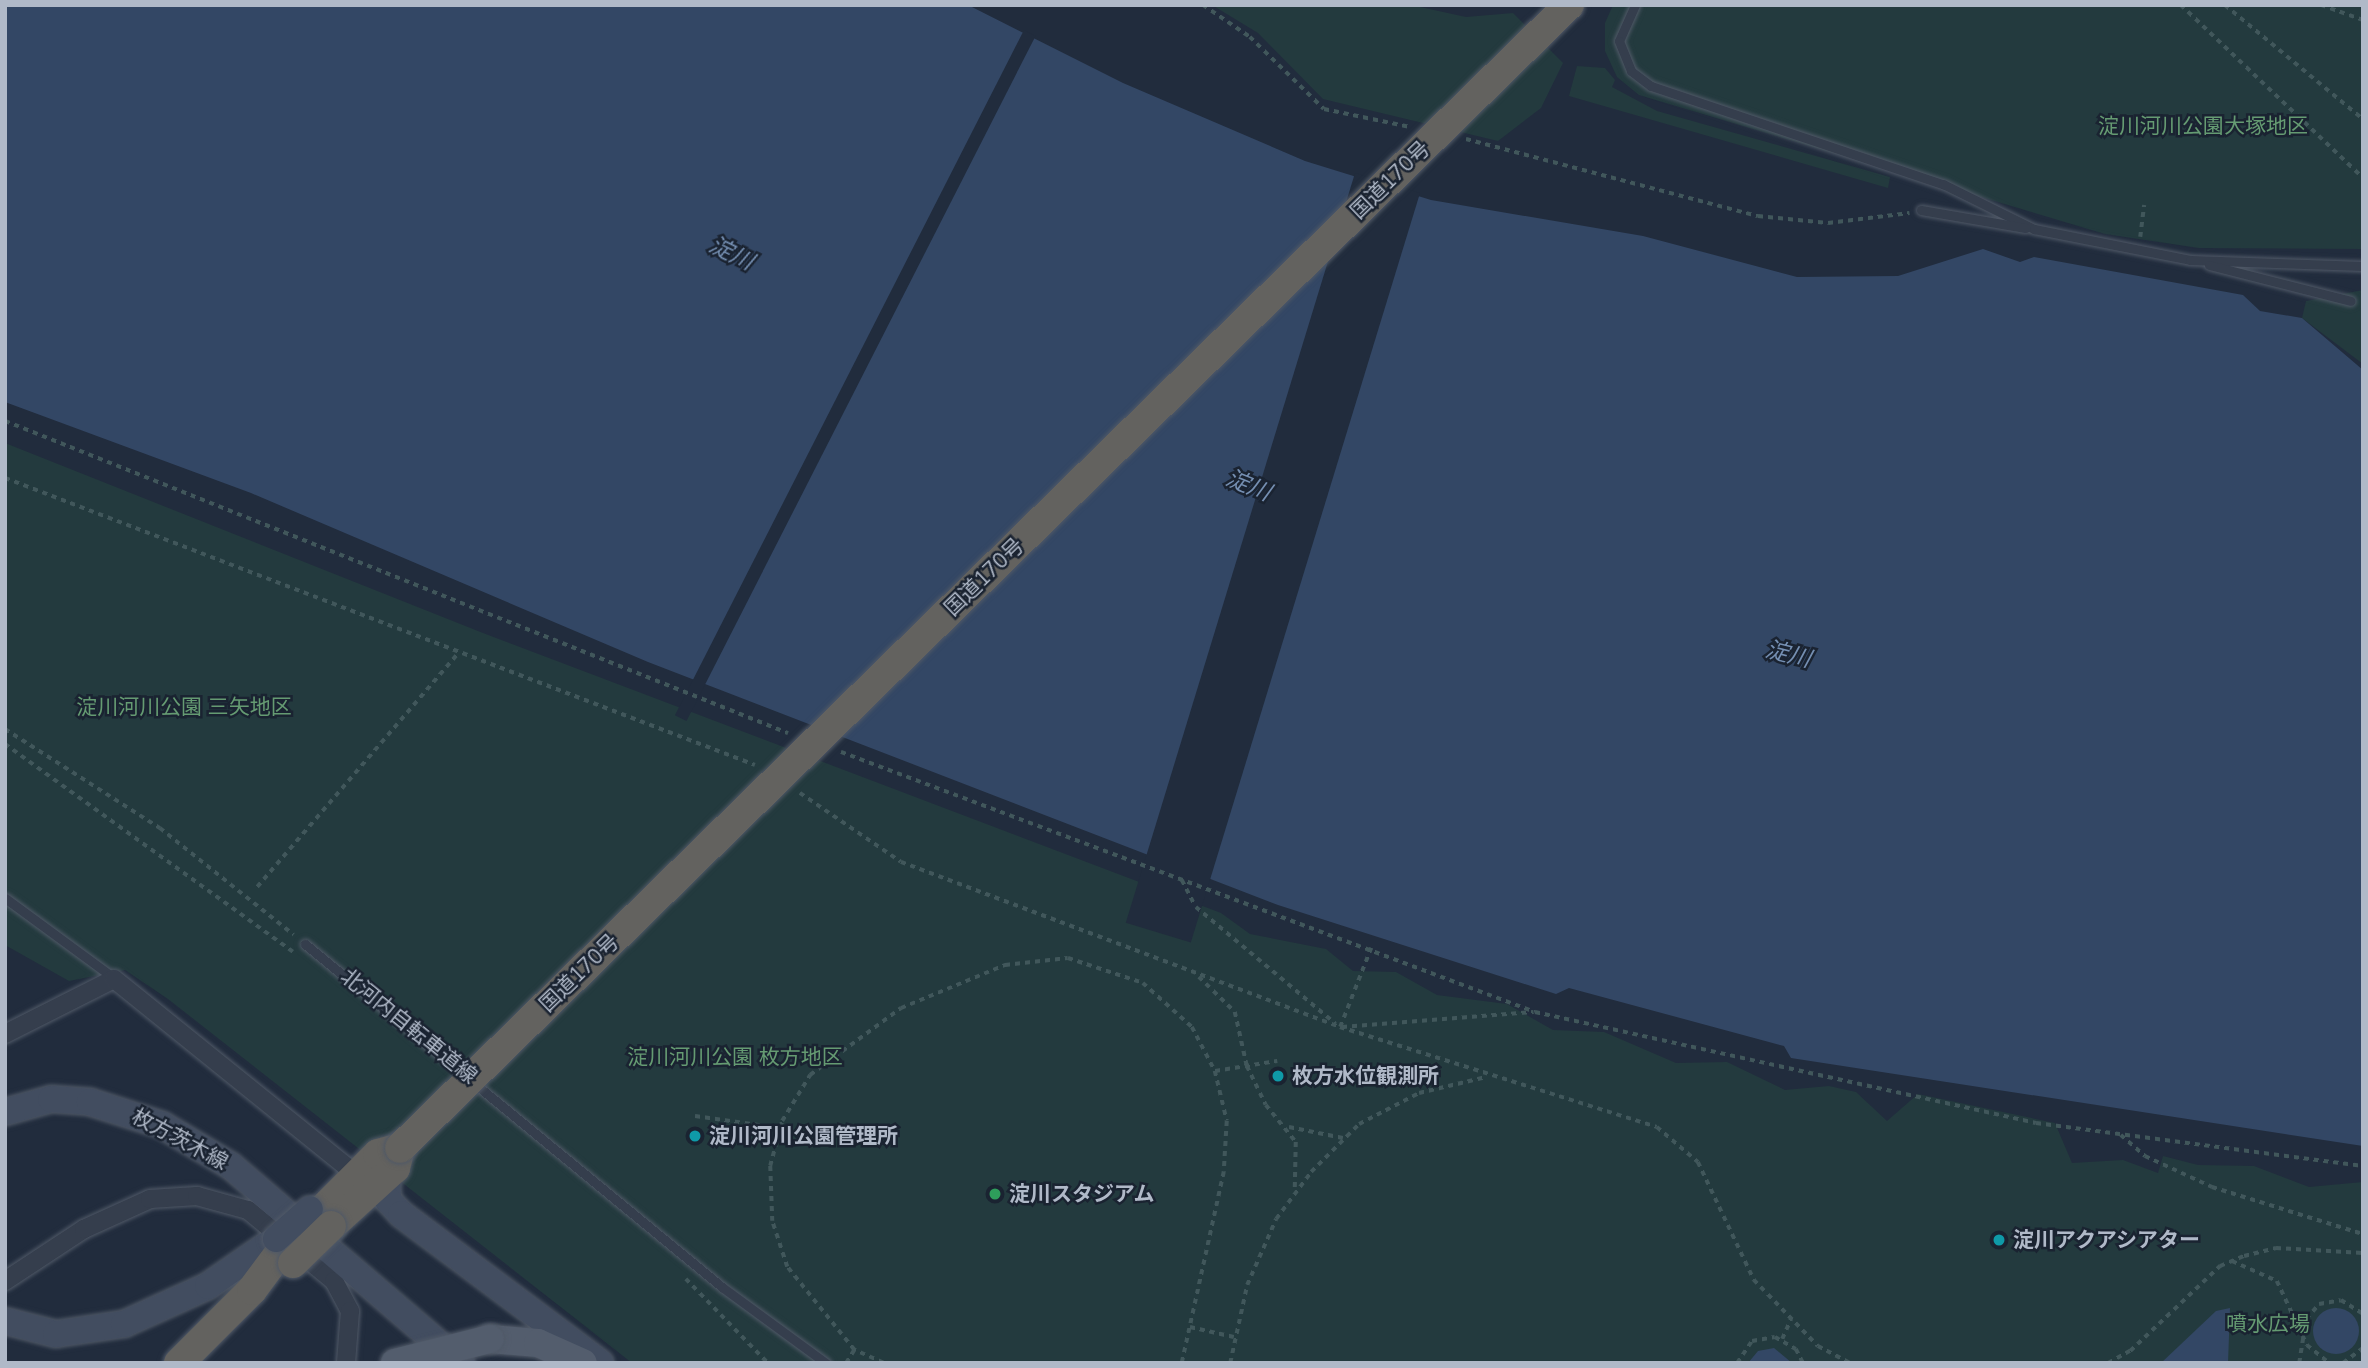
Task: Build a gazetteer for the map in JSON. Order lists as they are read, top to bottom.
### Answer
{
  "streets": {
    "highway": ["国道170号"],
    "main road": ["枚方茨木線"]
  },
  "water": ["淀川"],
  "parks": [
    "淀川河川公園大塚地区",
    "淀川河川公園 三矢地区",
    "淀川河川公園 枚方地区",
    "噴水広場"
  ],
  "places": [
    "枚方水位観測所",
    "淀川河川公園管理所",
    "淀川スタジアム",
    "淀川アクアシアター"
  ]
}
